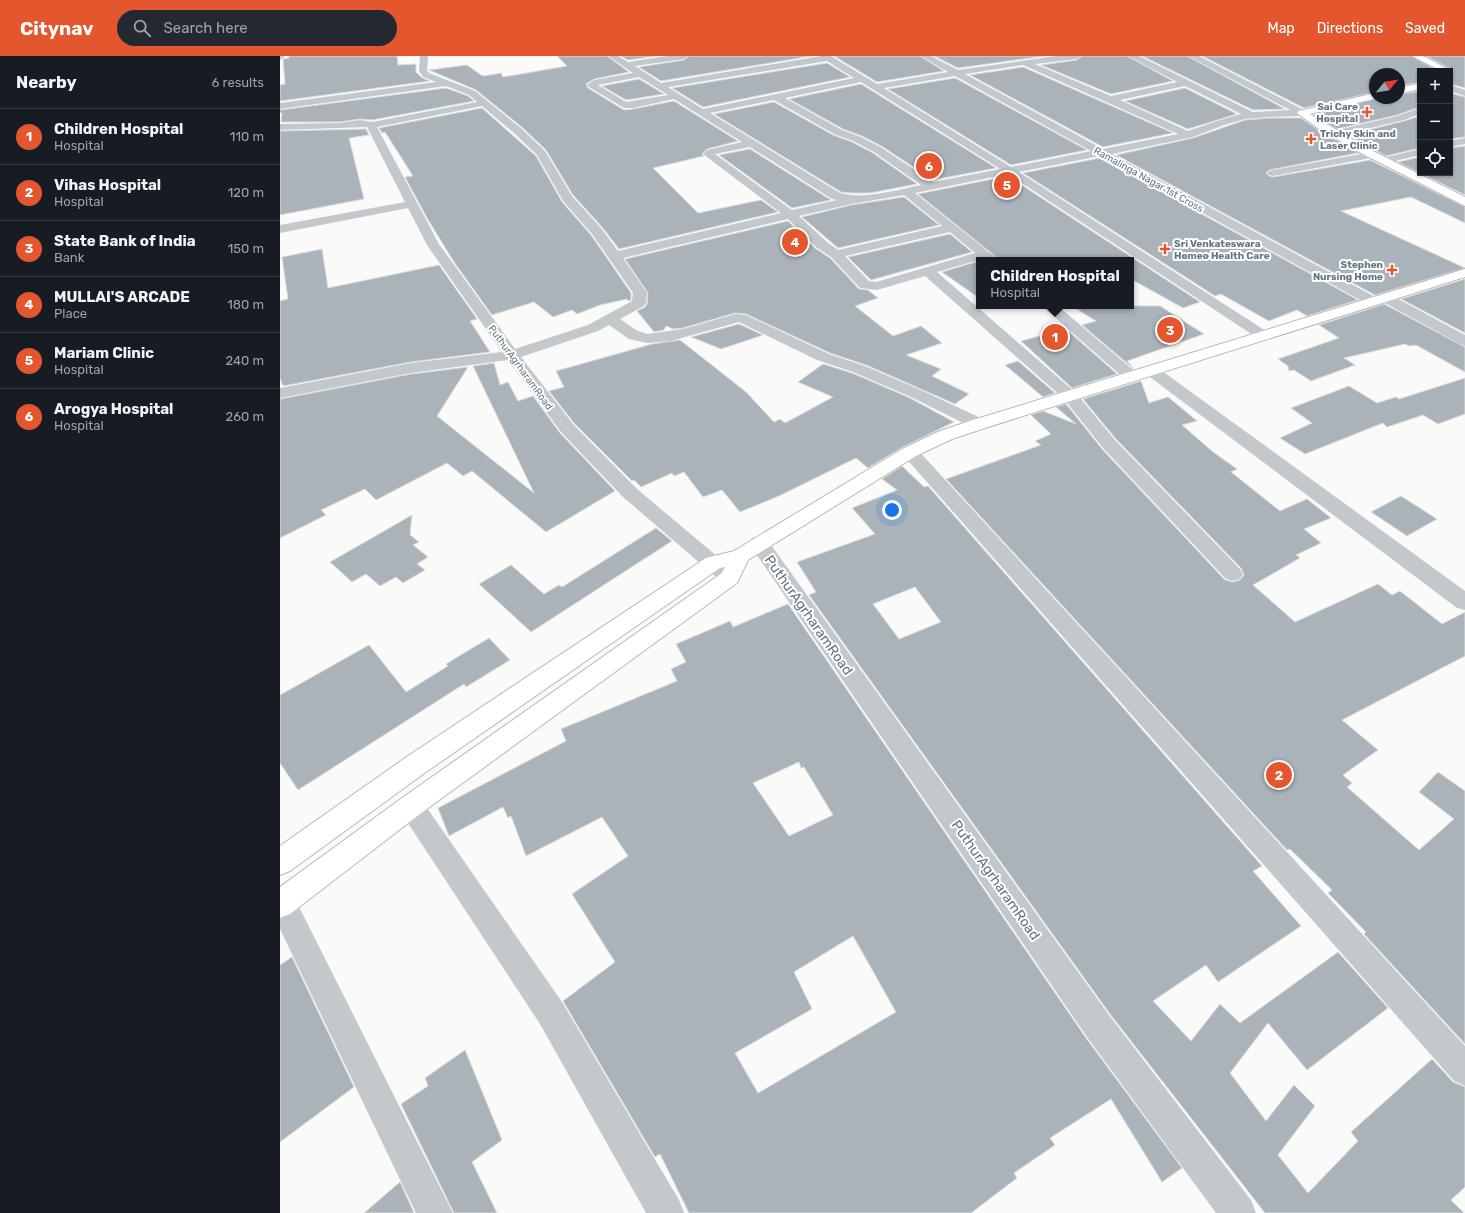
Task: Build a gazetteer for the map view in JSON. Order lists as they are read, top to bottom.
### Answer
{
  "streets": {
    "street": ["Ramalinga Nagar 1st Cross", "PuthurAgrharamRoad"]
  },
  "places": {
    "health": [
      "Sai Care Hospital",
      "Trichy Skin and Laser Clinic",
      "Sri Venkateswara Homeo Health Care",
      "Stephen Nursing Home"
    ]
  },
  "north": "top right",
  "page": {
    "header": "Citynav",
    "search": "Search here",
    "nav": ["Map", "Directions", "Saved"],
    "heading": ["Nearby", "6 results"],
    "map_buttons": ["+", "−"],
    "list": [
      {
        "mark": "1",
        "name": "Children Hospital",
        "note": "Hospital",
        "value": "110 m"
      },
      {
        "mark": "2",
        "name": "Vihas Hospital",
        "note": "Hospital",
        "value": "120 m"
      },
      {
        "mark": "3",
        "name": "State Bank of India",
        "note": "Bank",
        "value": "150 m"
      },
      {
        "mark": "4",
        "name": "MULLAI'S ARCADE",
        "note": "Place",
        "value": "180 m"
      },
      {
        "mark": "5",
        "name": "Mariam Clinic",
        "note": "Hospital",
        "value": "240 m"
      },
      {
        "mark": "6",
        "name": "Arogya Hospital",
        "note": "Hospital",
        "value": "260 m"
      }
    ],
    "pins": [
      "6",
      "5",
      "4",
      "3",
      "1",
      "2"
    ],
    "popup": ["Children Hospital", "Hospital"]
  }
}
